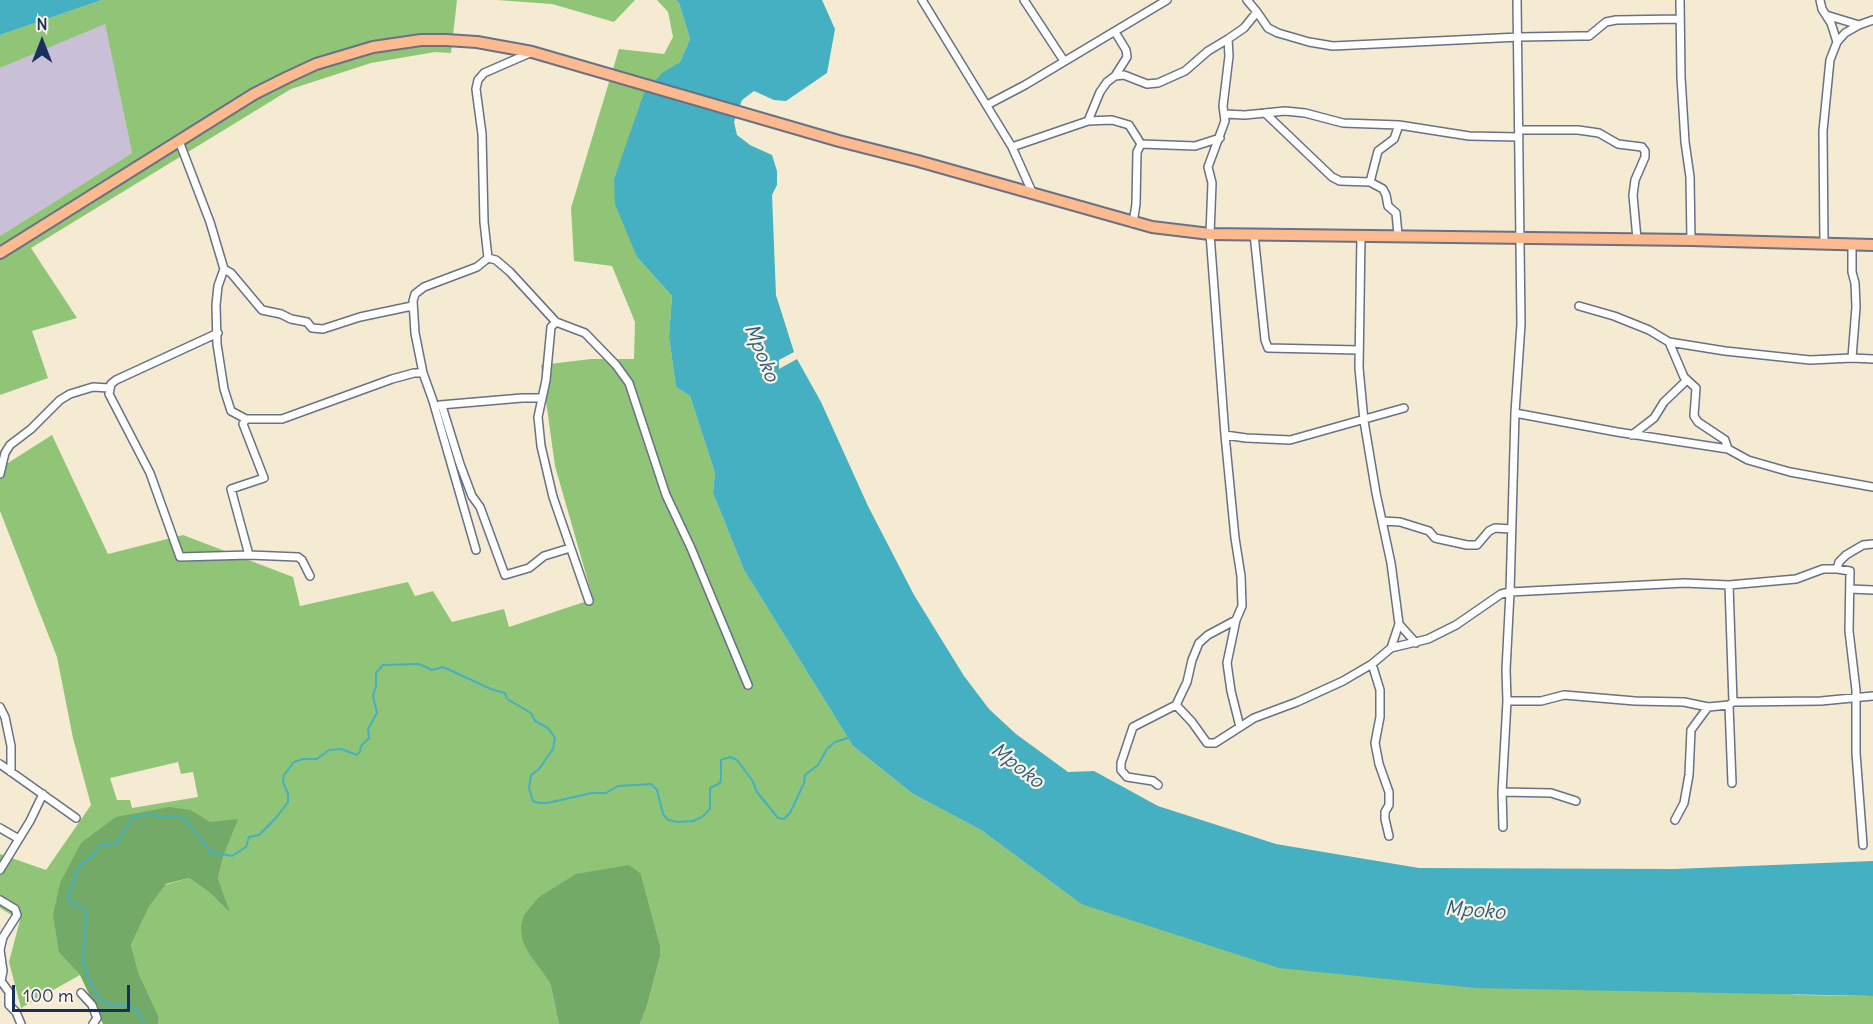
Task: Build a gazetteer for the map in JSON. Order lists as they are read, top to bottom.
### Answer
{
  "water": ["Mpoko"],
  "scale_bar": "100 m",
  "north": "top"
}
